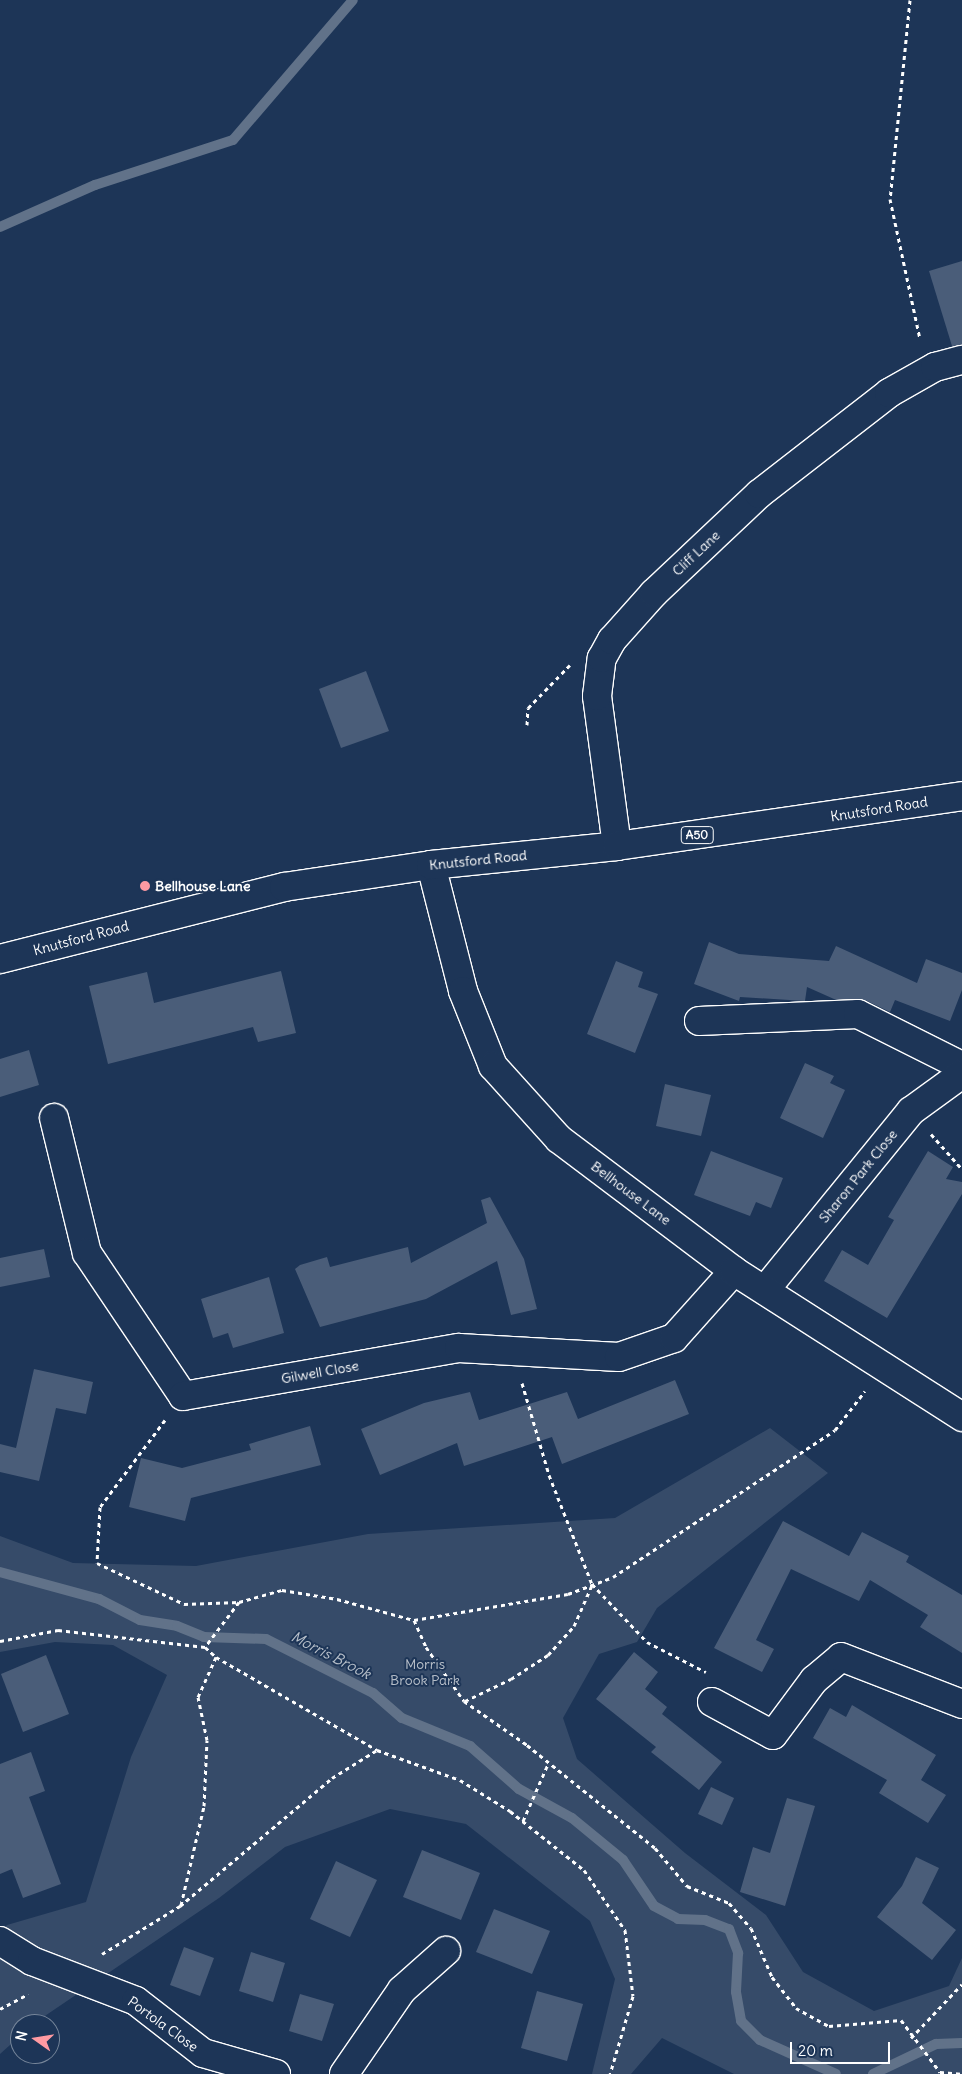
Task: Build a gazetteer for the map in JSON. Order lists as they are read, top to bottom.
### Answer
{
  "streets": {
    "main road": [
      "Cliff Lane",
      "Knutsford Road",
      "A50",
      "Sharon Park Close",
      "Bellhouse Lane",
      "Gilwell Close",
      "Portola Close"
    ]
  },
  "crossings": [
    ["Cliff Lane", "Knutsford Road"],
    ["Knutsford Road", "Bellhouse Lane"],
    ["Sharon Park Close", "Bellhouse Lane"],
    ["Bellhouse Lane", "Gilwell Close"]
  ],
  "water": ["Morris Brook"],
  "parks": ["Morris Brook Park"],
  "places": ["Bellhouse Lane"],
  "scale_bar": "20 m",
  "north": "left"
}
